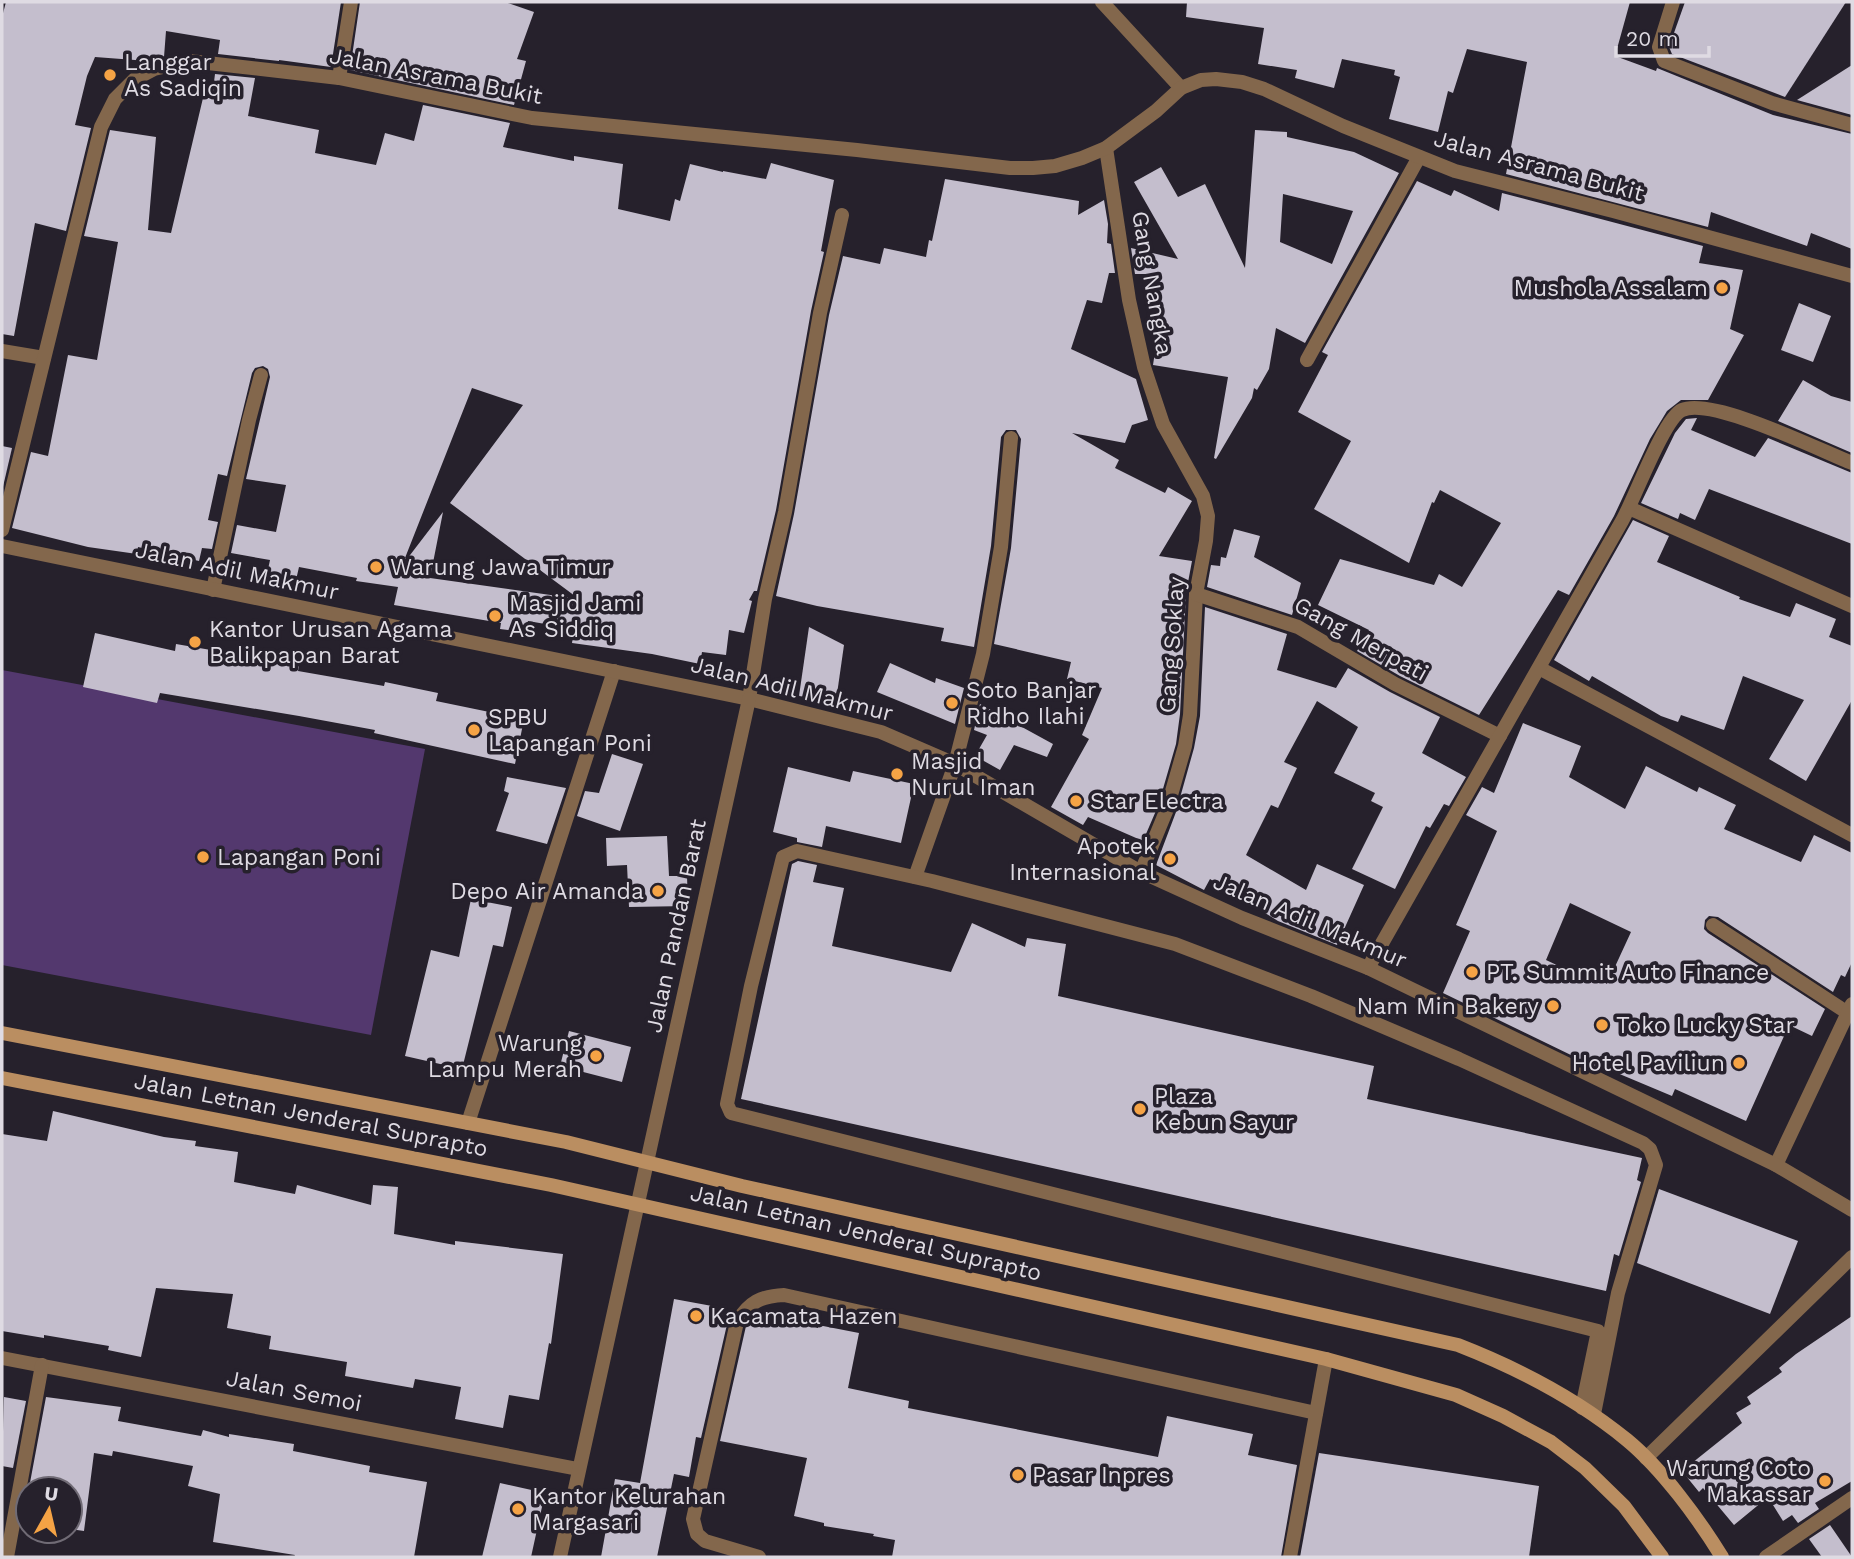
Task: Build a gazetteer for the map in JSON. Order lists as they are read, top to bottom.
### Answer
{
  "streets": {
    "main road": ["Jalan Letnan Jenderal Suprapto"],
    "street": [
      "Jalan Asrama Bukit",
      "Gang Nangka",
      "Jalan Adil Makmur",
      "Gang Merpati",
      "Gang Soklay",
      "Jalan Pandan Barat",
      "Jalan Semoi"
    ]
  },
  "crossings": [
    ["Jalan Asrama Bukit", "Gang Nangka"],
    ["Gang Nangka", "Gang Soklay"],
    ["Jalan Adil Makmur", "Gang Soklay"],
    ["Jalan Adil Makmur", "Jalan Pandan Barat"],
    ["Gang Merpati", "Gang Soklay"],
    ["Jalan Pandan Barat", "Jalan Letnan Jenderal Suprapto"]
  ],
  "places": [
    "Langgar As Sadiqin",
    "Mushola Assalam",
    "Warung Jawa Timur",
    "Masjid Jami As Siddiq",
    "Kantor Urusan Agama Balikpapan Barat",
    "Soto Banjar Ridho Ilahi",
    "SPBU Lapangan Poni",
    "Masjid Nurul Iman",
    "Star Electra",
    "Lapangan Poni",
    "Apotek Internasional",
    "Depo Air Amanda",
    "PT. Summit Auto Finance",
    "Nam Min Bakery",
    "Toko Lucky Star",
    "Warung Lampu Merah",
    "Hotel Paviliun",
    "Plaza Kebun Sayur",
    "Kacamata Hazen",
    "Pasar Inpres",
    "Warung Coto Makassar",
    "Kantor Kelurahan Margasari"
  ],
  "scale_bar": "20 m",
  "north": "top"
}
